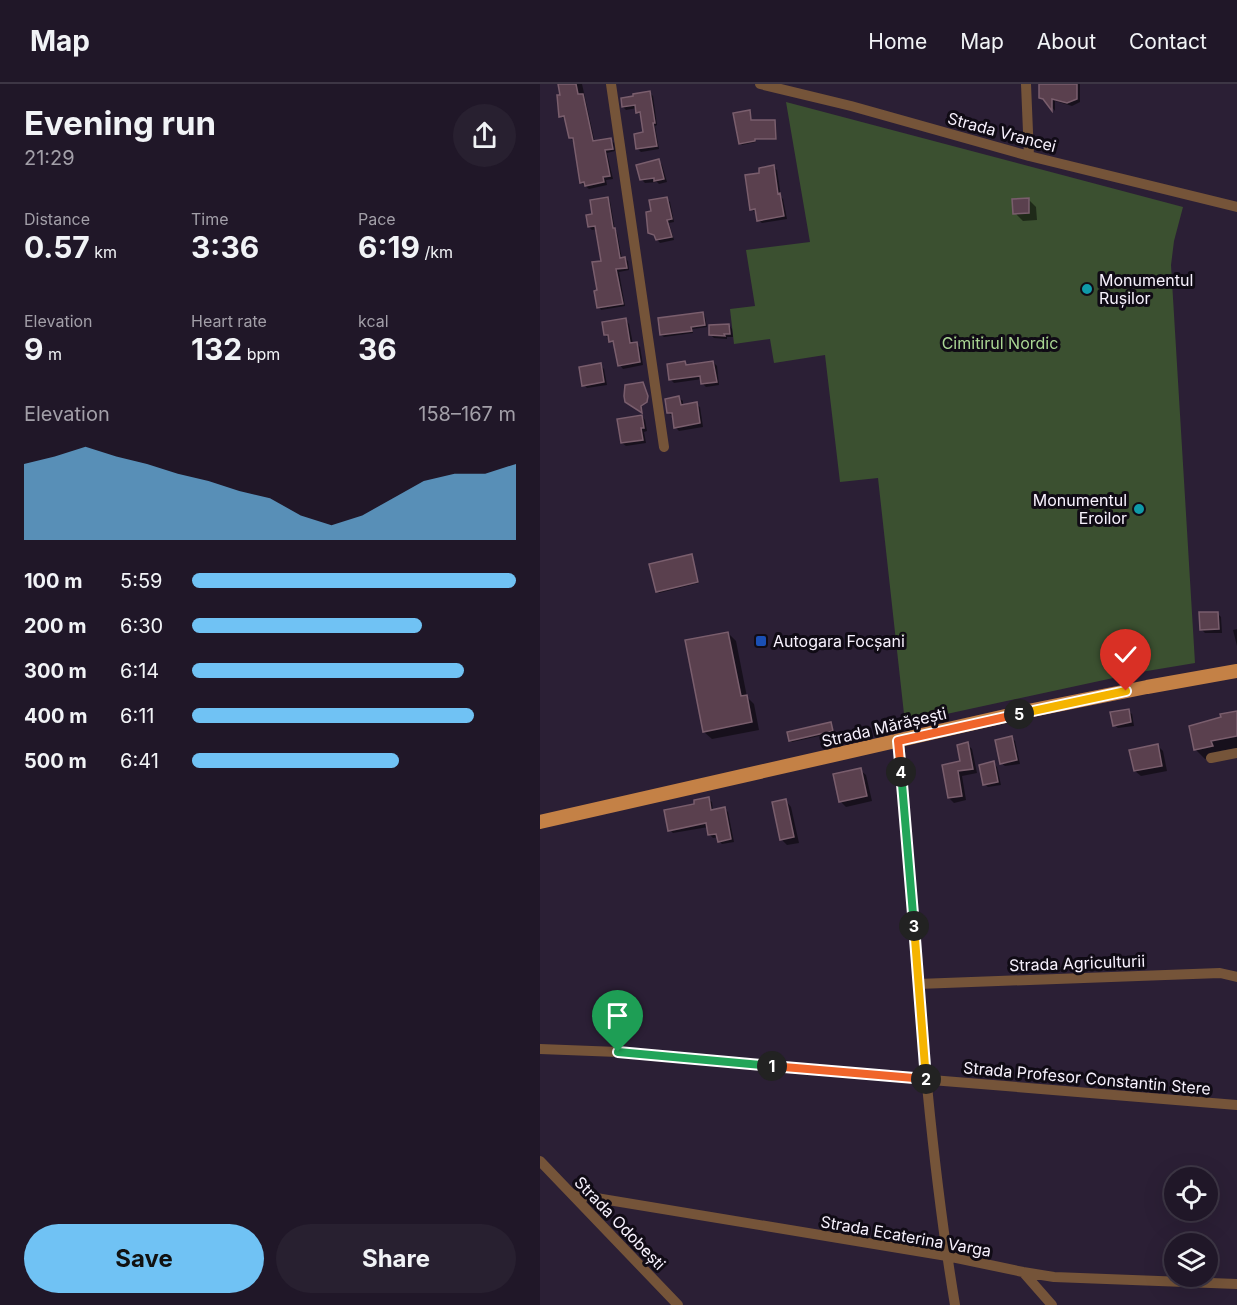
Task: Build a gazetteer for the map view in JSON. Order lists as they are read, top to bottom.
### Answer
{
  "streets": {
    "main road": ["Strada Mărășești"],
    "street": [
      "Strada Vrancei",
      "Strada Agriculturii",
      "Strada Profesor Constantin Stere",
      "Strada Odobești",
      "Strada Ecaterina Varga"
    ]
  },
  "crossings": [
    ["Strada Odobești", "Strada Ecaterina Varga"]
  ],
  "parks": ["Cimitirul Nordic"],
  "places": {
    "other": ["Monumentul Rușilor", "Monumentul Eroilor"],
    "transit": ["Autogara Focșani"]
  },
  "page": {
    "header": "Map",
    "nav": [
      "Home",
      "Map",
      "About",
      "Contact"
    ],
    "heading": ["Evening run", "21:29"],
    "stats": [
      ["Distance", "0.57 km"],
      ["Time", "3:36"],
      ["Pace", "6:19 /km"],
      ["Elevation", "9 m"],
      ["Heart rate", "132 bpm"],
      ["kcal", "36"]
    ],
    "chart": ["Elevation", "158–167 m"],
    "list": [
      {
        "name": "100 m",
        "note": "5:59"
      },
      {
        "name": "200 m",
        "note": "6:30"
      },
      {
        "name": "300 m",
        "note": "6:14"
      },
      {
        "name": "400 m",
        "note": "6:11"
      },
      {
        "name": "500 m",
        "note": "6:41"
      }
    ],
    "pins": [
      "5",
      "4",
      "3",
      "1",
      "2"
    ],
    "buttons": ["Save", "Share"]
  }
}
